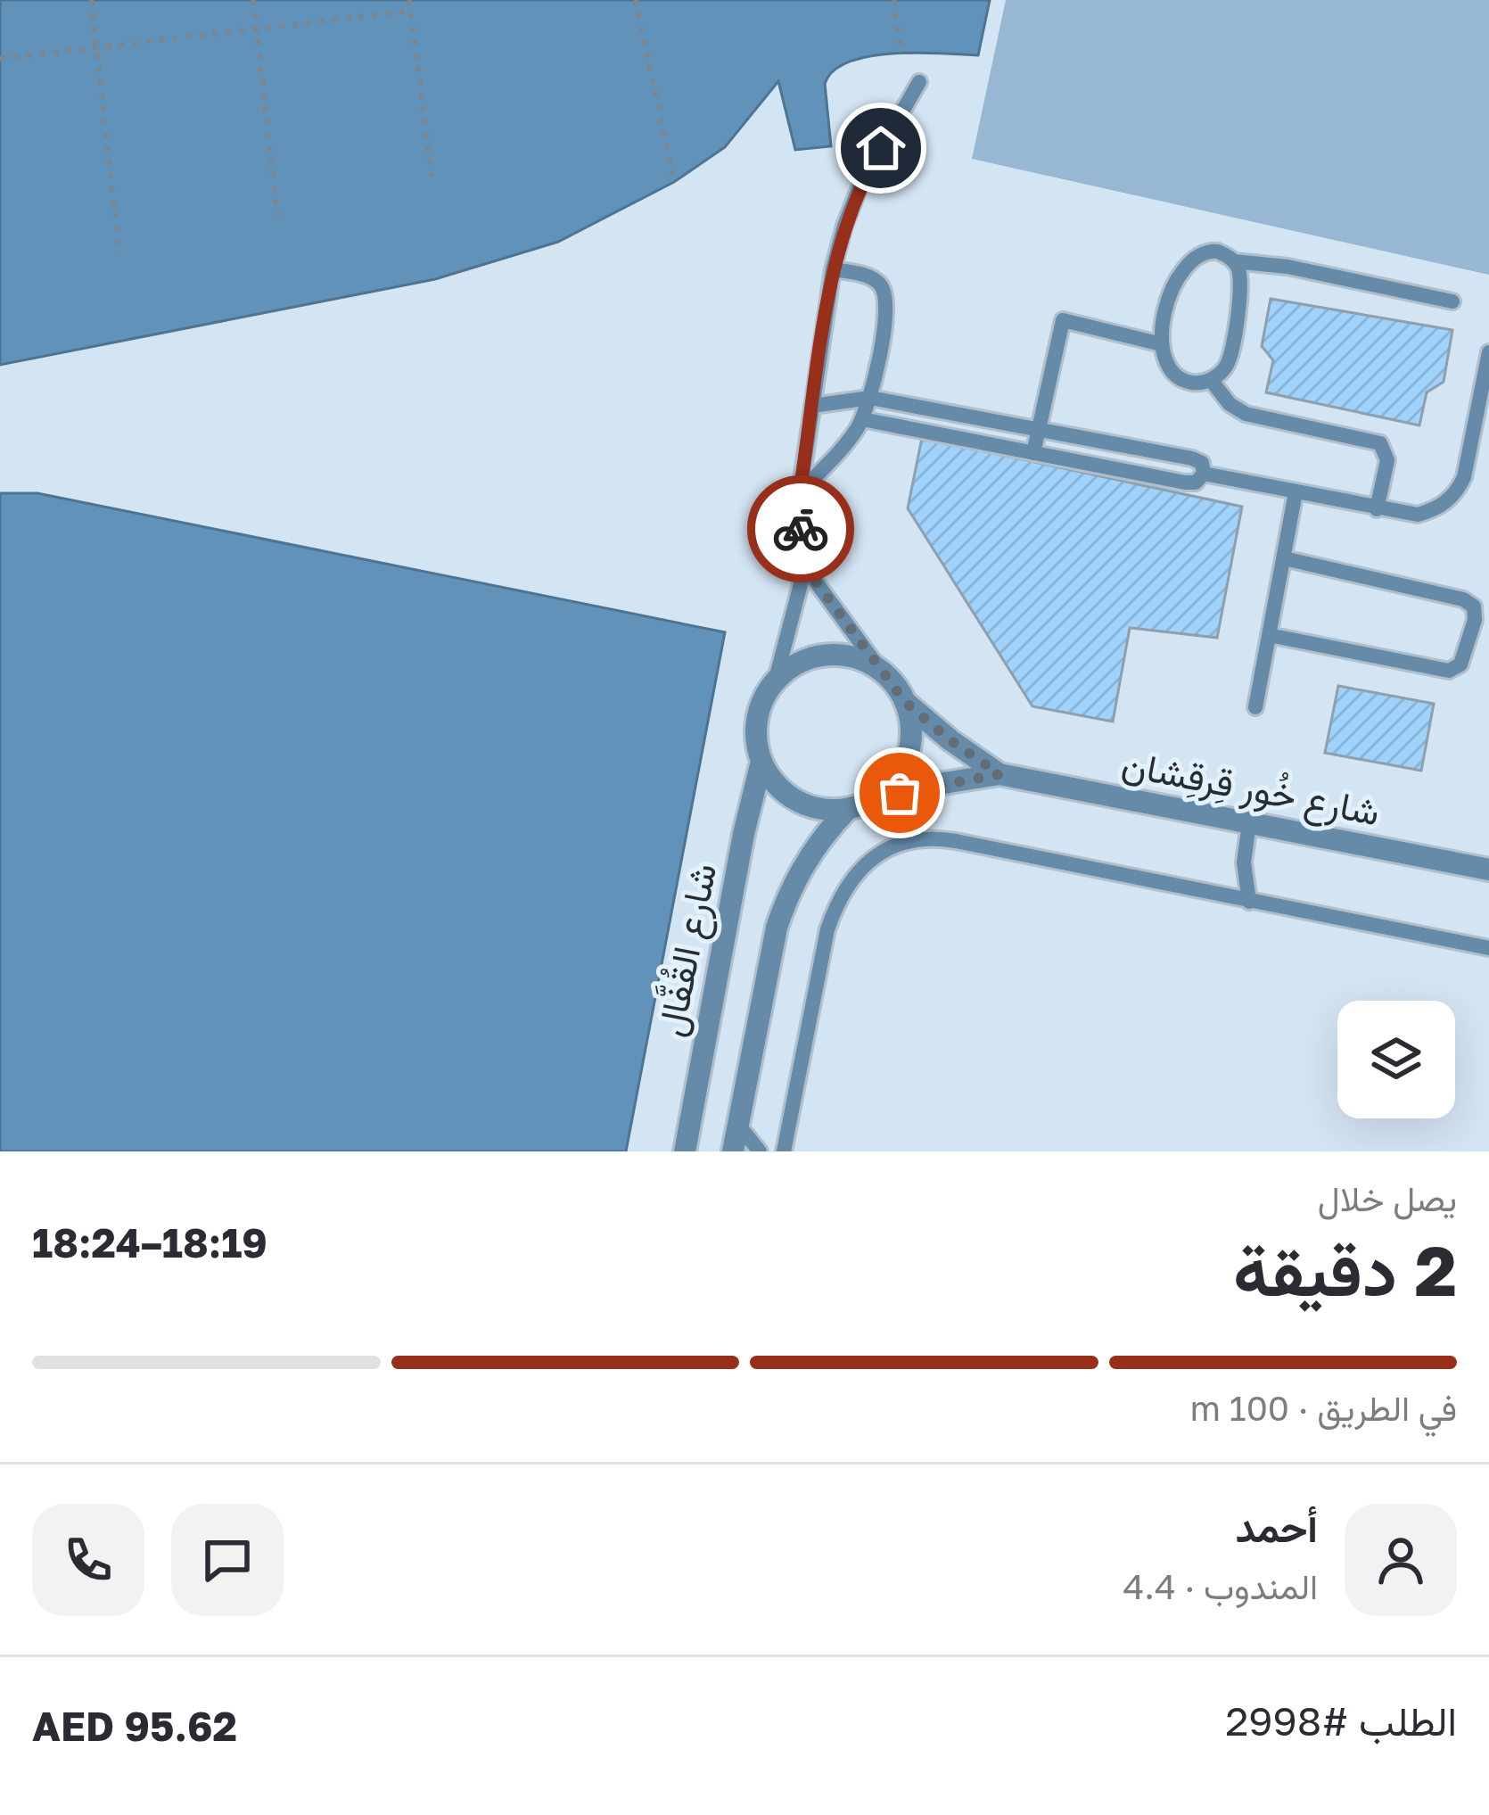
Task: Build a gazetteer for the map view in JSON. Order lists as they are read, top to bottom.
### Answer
{
  "streets": {
    "street": ["شارع خُور قِرقِشان", "شارع القُفَّال"]
  },
  "crossings": [
    ["شارع خُور قِرقِشان", "شارع القُفَّال"]
  ],
  "page": {
    "heading": ["2 دقيقة", "يصل خلال", "18:19–18:24"],
    "panel": [
      "أحمد",
      "المندوب · 4.4",
      "الطلب #2998",
      "AED 95.62"
    ],
    "bar": "في الطريق · 100 m"
  }
}
